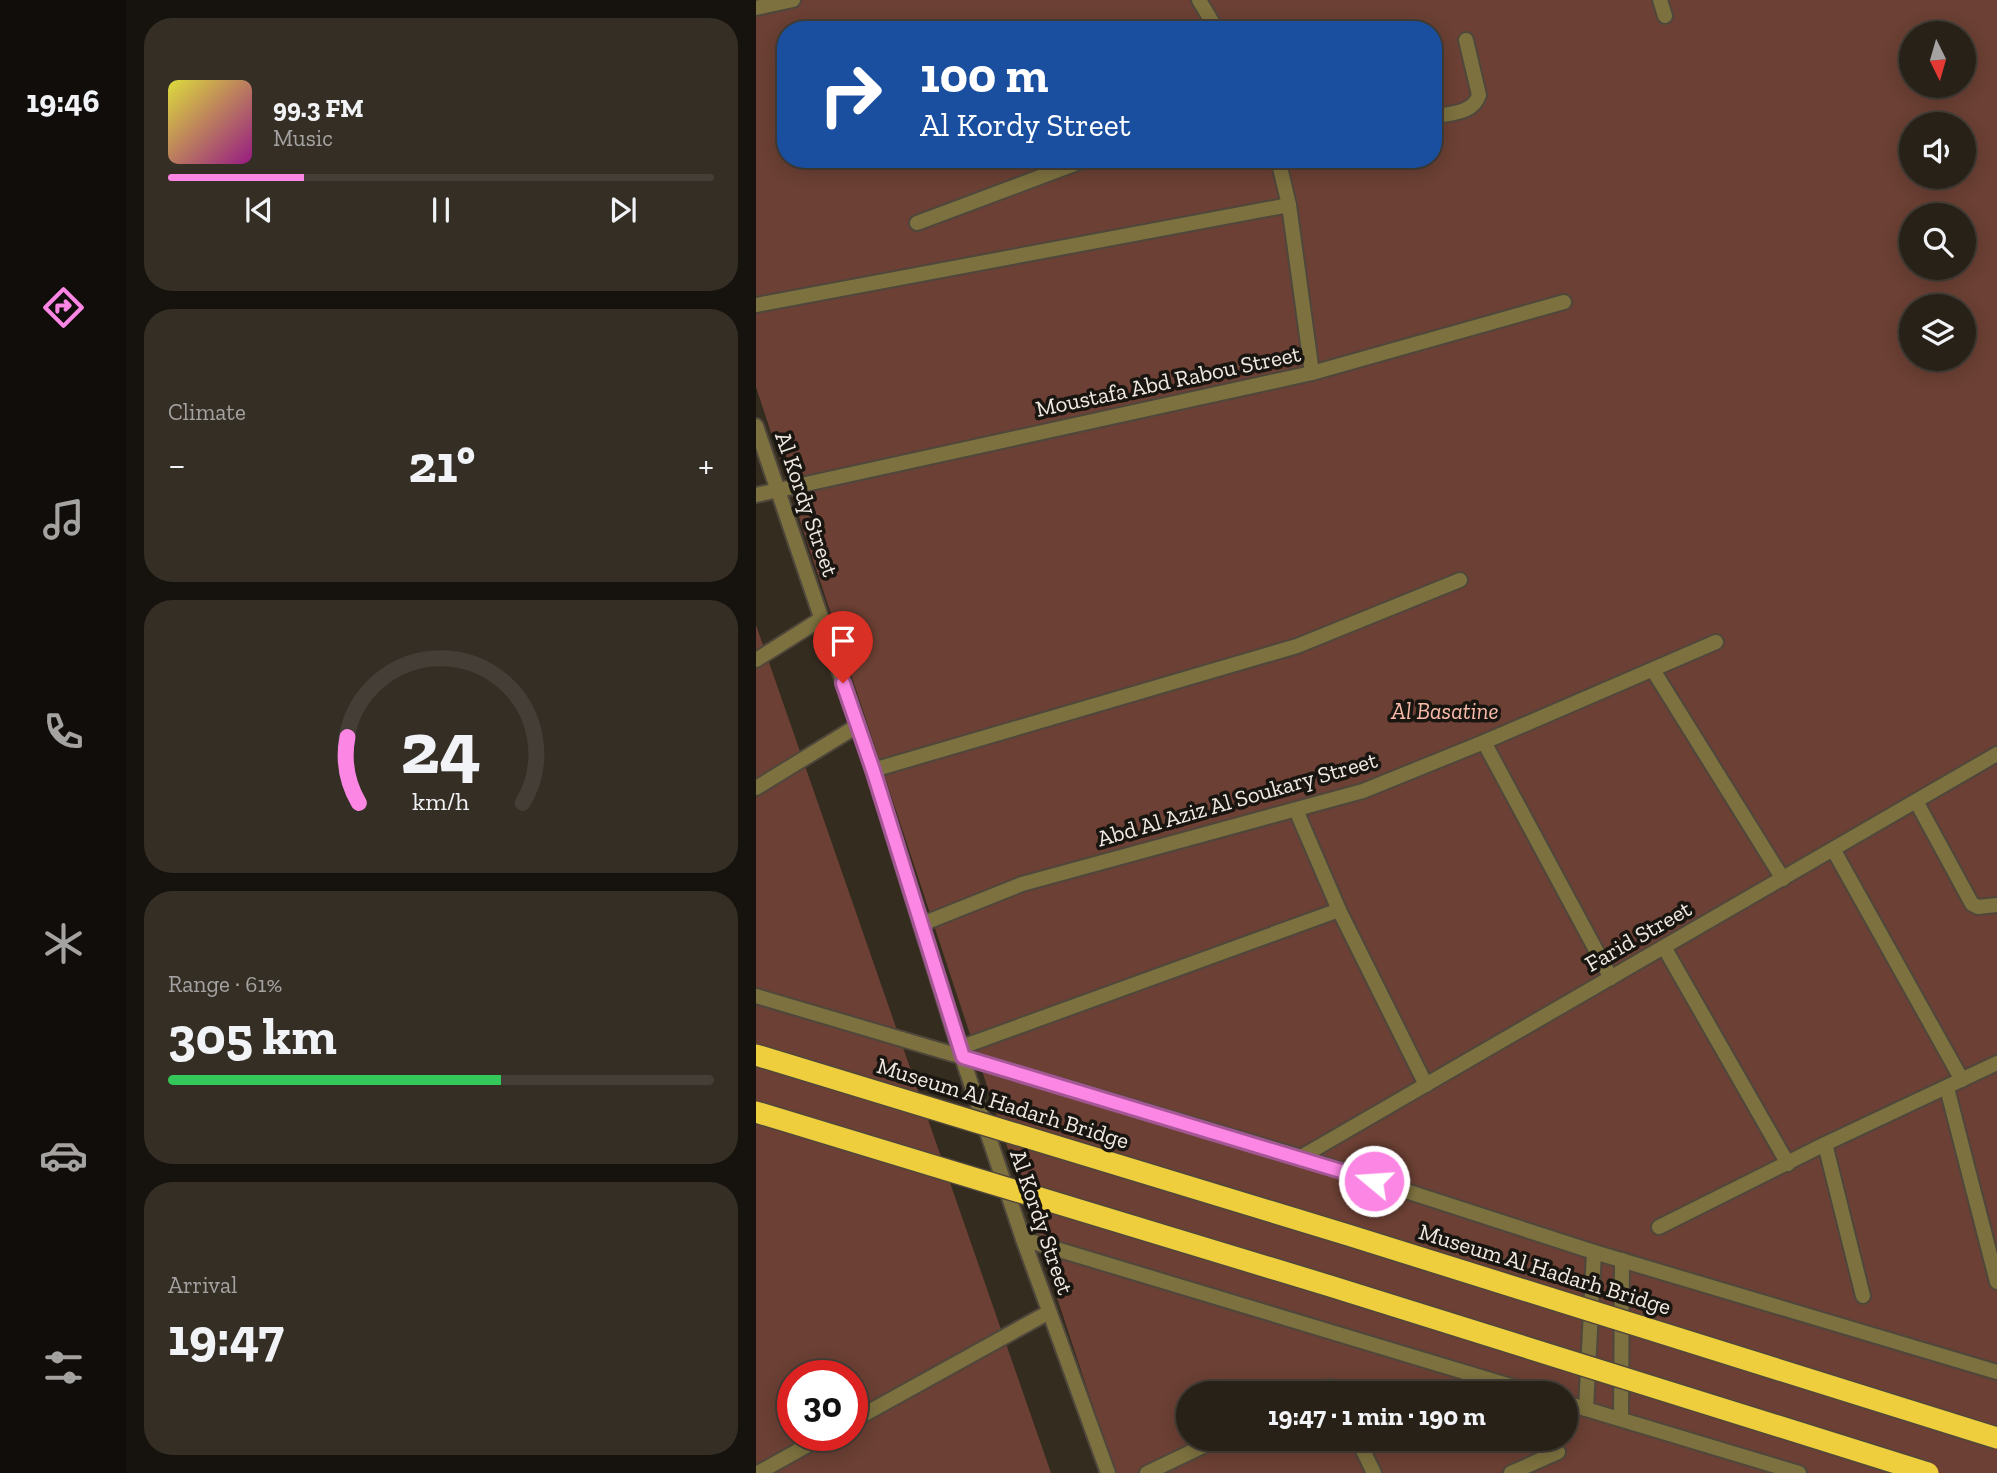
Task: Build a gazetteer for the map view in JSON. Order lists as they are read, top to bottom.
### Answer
{
  "streets": {
    "highway": ["Museum Al Hadarh Bridge"],
    "street": [
      "Moustafa Abd Rabou Street",
      "Al Kordy Street",
      "Abd Al Aziz Al Soukary Street",
      "Farid Street"
    ]
  },
  "crossings": [
    ["Moustafa Abd Rabou Street", "Al Kordy Street"],
    ["Al Kordy Street", "Abd Al Aziz Al Soukary Street"]
  ],
  "parks": ["Al Basatine"],
  "north": "bottom",
  "page": {
    "tabs": "19:46",
    "turn": ["100 m", "Al Kordy Street"],
    "song": ["99.3 FM", "Music"],
    "tile": [
      "Climate",
      ["Range · 61%", "305 km"],
      ["Arrival", "19:47"]
    ],
    "heat": ["−", "21°", "+"],
    "limit": "30",
    "trip": "19:47 · 1 min · 190 m",
    "gauge": ["24", "km/h"]
  }
}
